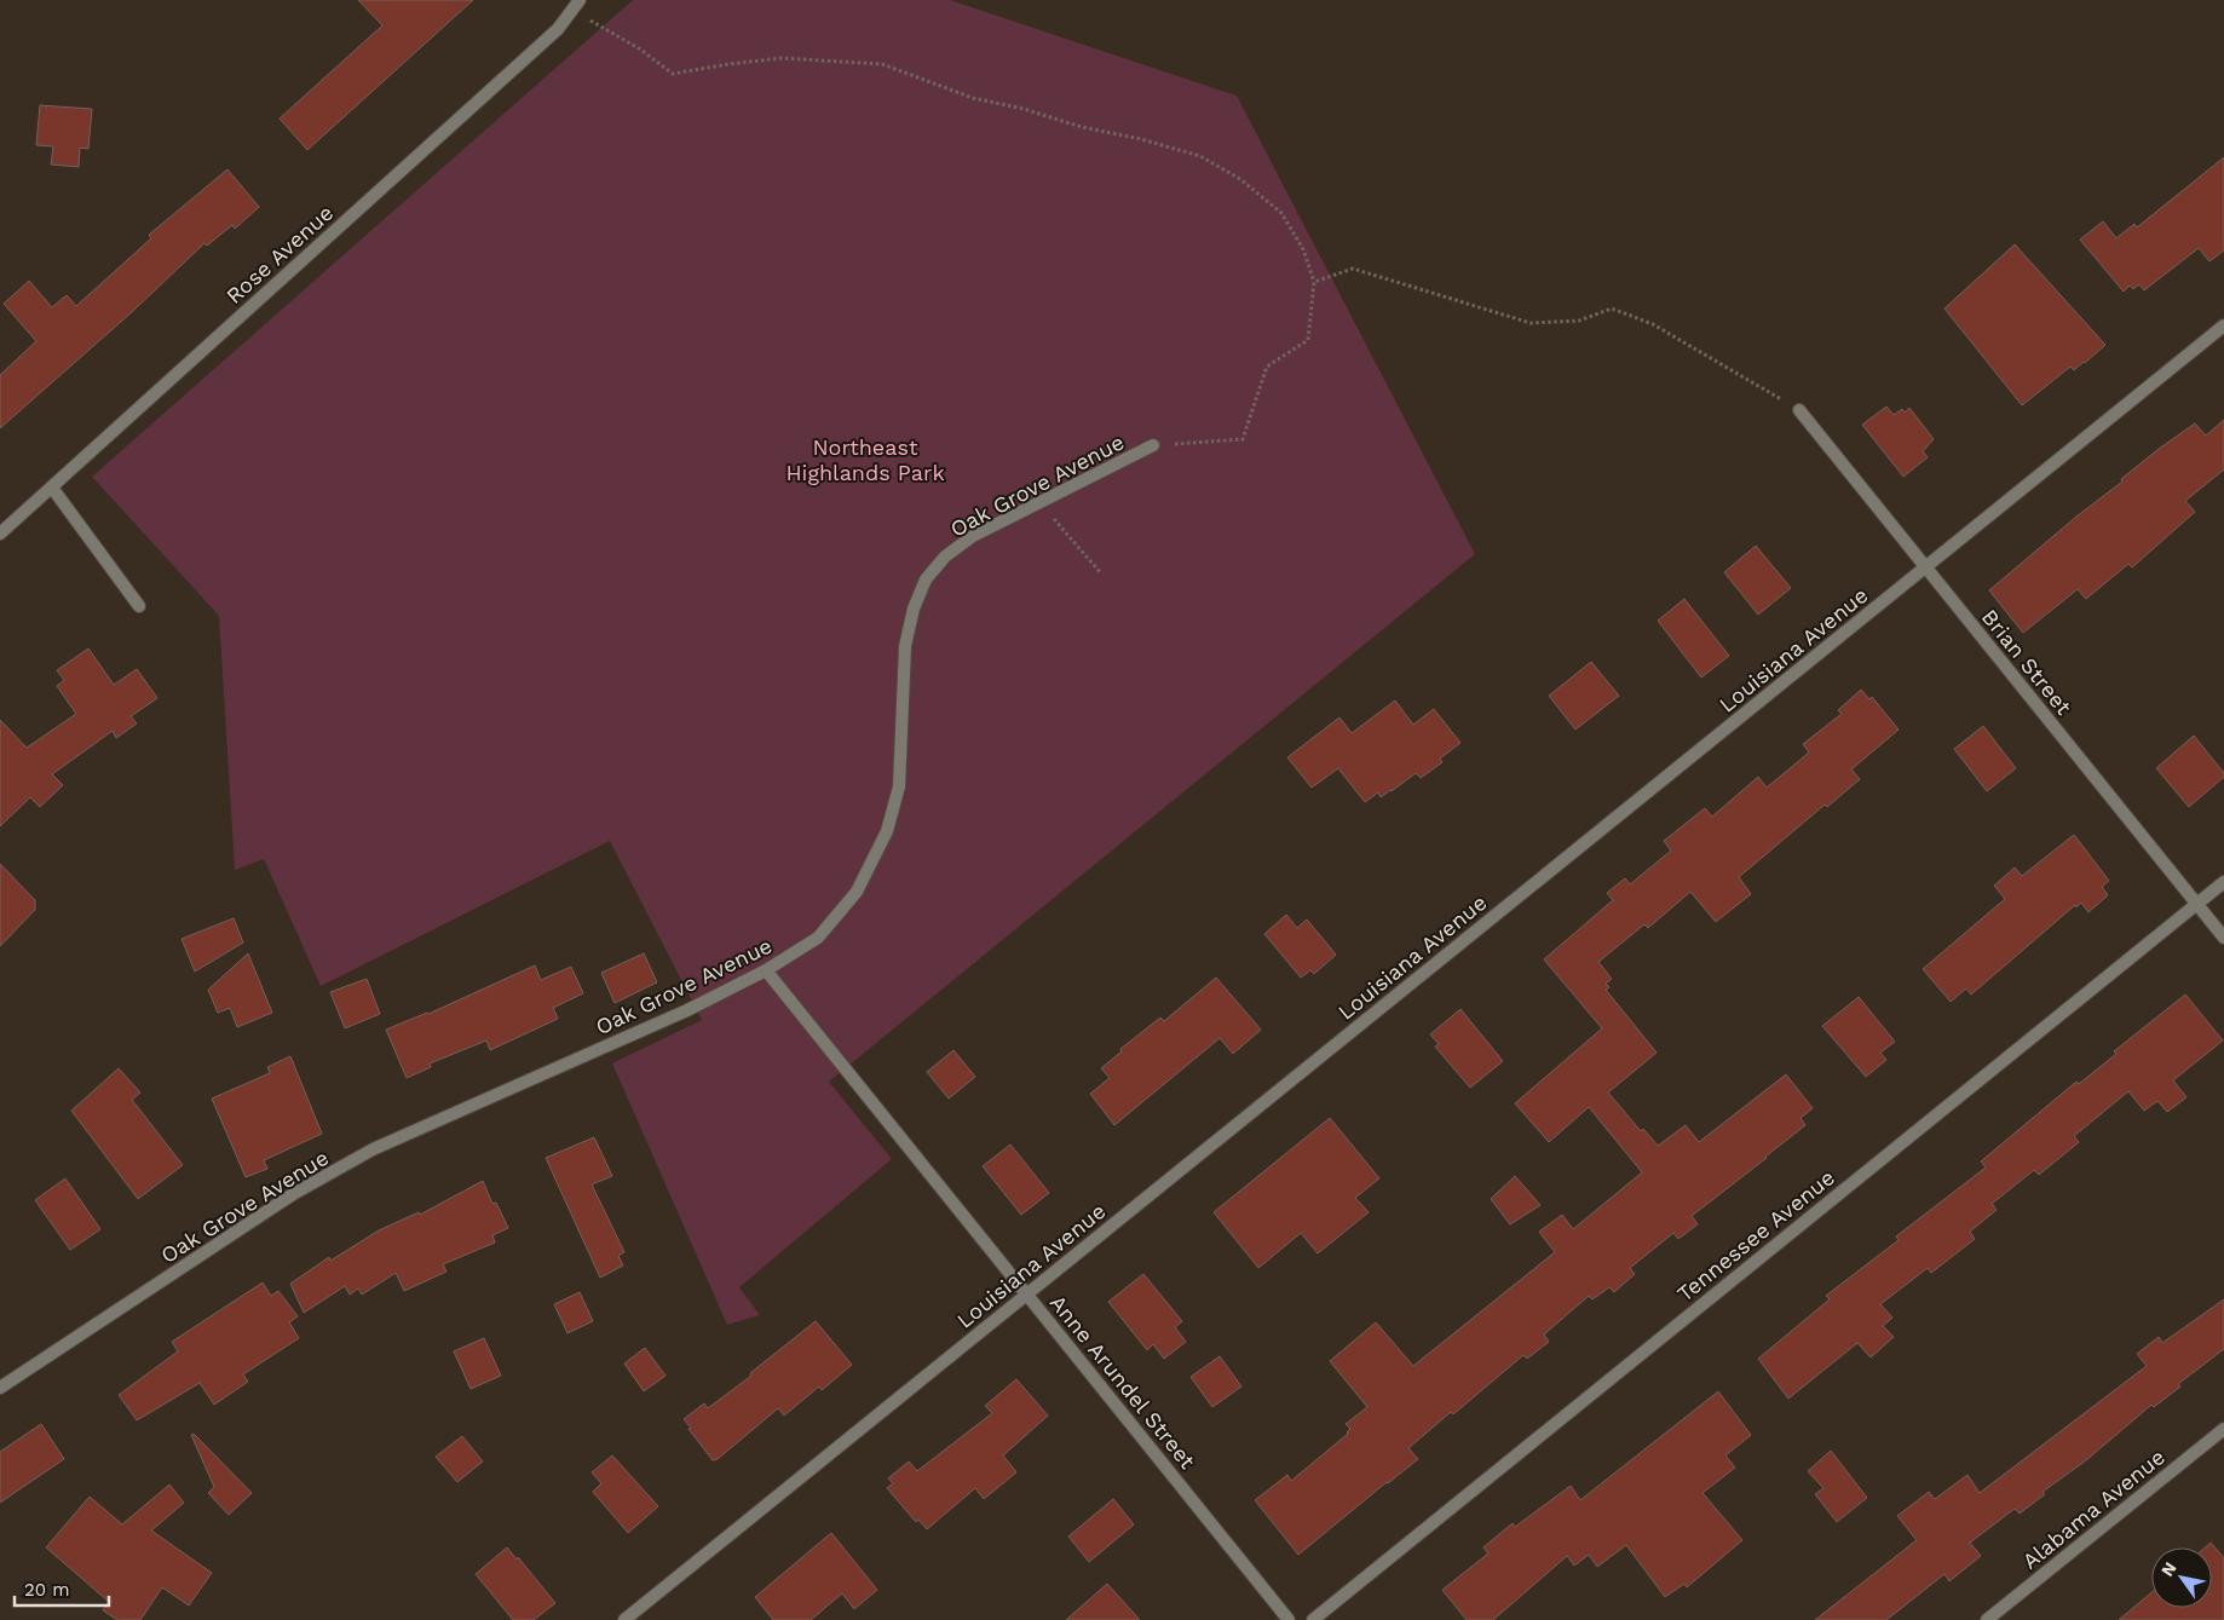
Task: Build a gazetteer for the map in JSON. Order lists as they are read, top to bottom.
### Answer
{
  "streets": {
    "street": [
      "Rose Avenue",
      "Oak Grove Avenue",
      "Louisiana Avenue",
      "Brian Street",
      "Tennessee Avenue",
      "Anne Arundel Street",
      "Alabama Avenue"
    ]
  },
  "crossings": [
    ["Oak Grove Avenue", "Anne Arundel Street"],
    ["Louisiana Avenue", "Brian Street"],
    ["Louisiana Avenue", "Anne Arundel Street"],
    ["Brian Street", "Tennessee Avenue"]
  ],
  "parks": ["Northeast Highlands Park"],
  "scale_bar": "20 m",
  "north": "top left"
}
